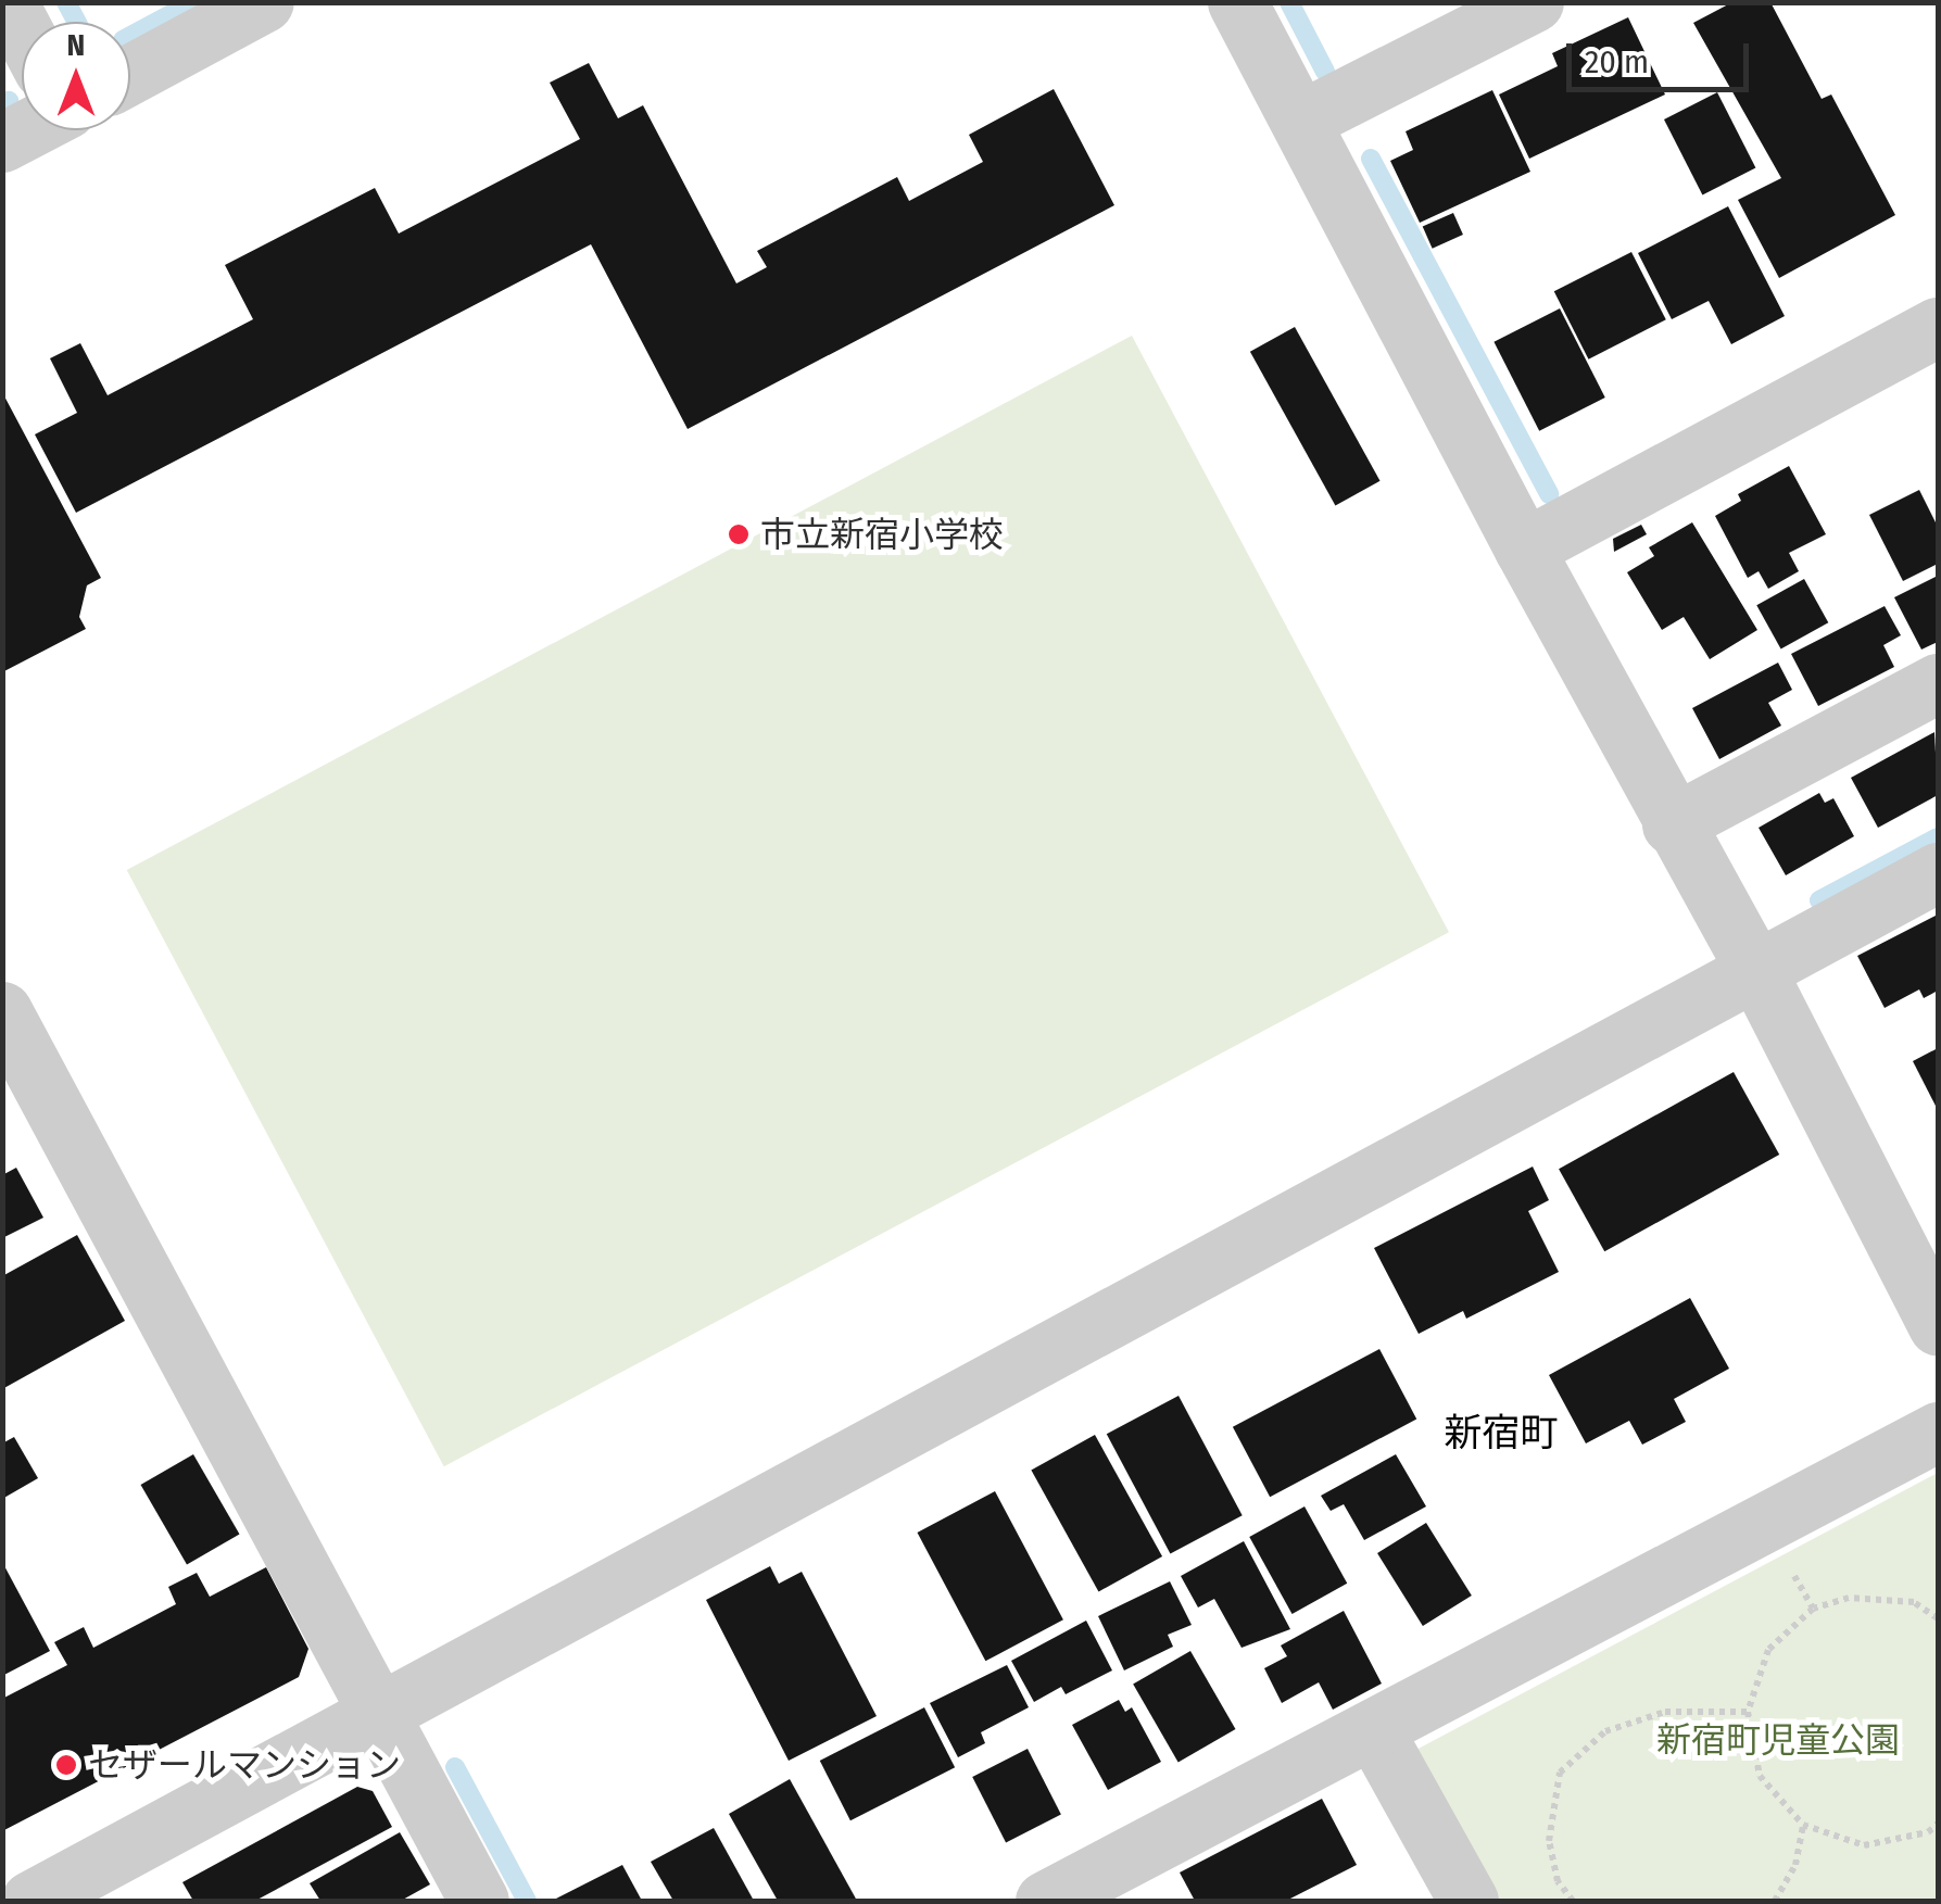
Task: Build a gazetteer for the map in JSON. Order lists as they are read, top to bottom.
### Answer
{
  "districts": ["新宿町"],
  "parks": ["新宿町児童公園"],
  "places": ["市立新宿小学校", "セザールマンション"],
  "scale_bar": "20 m",
  "north": "top"
}
